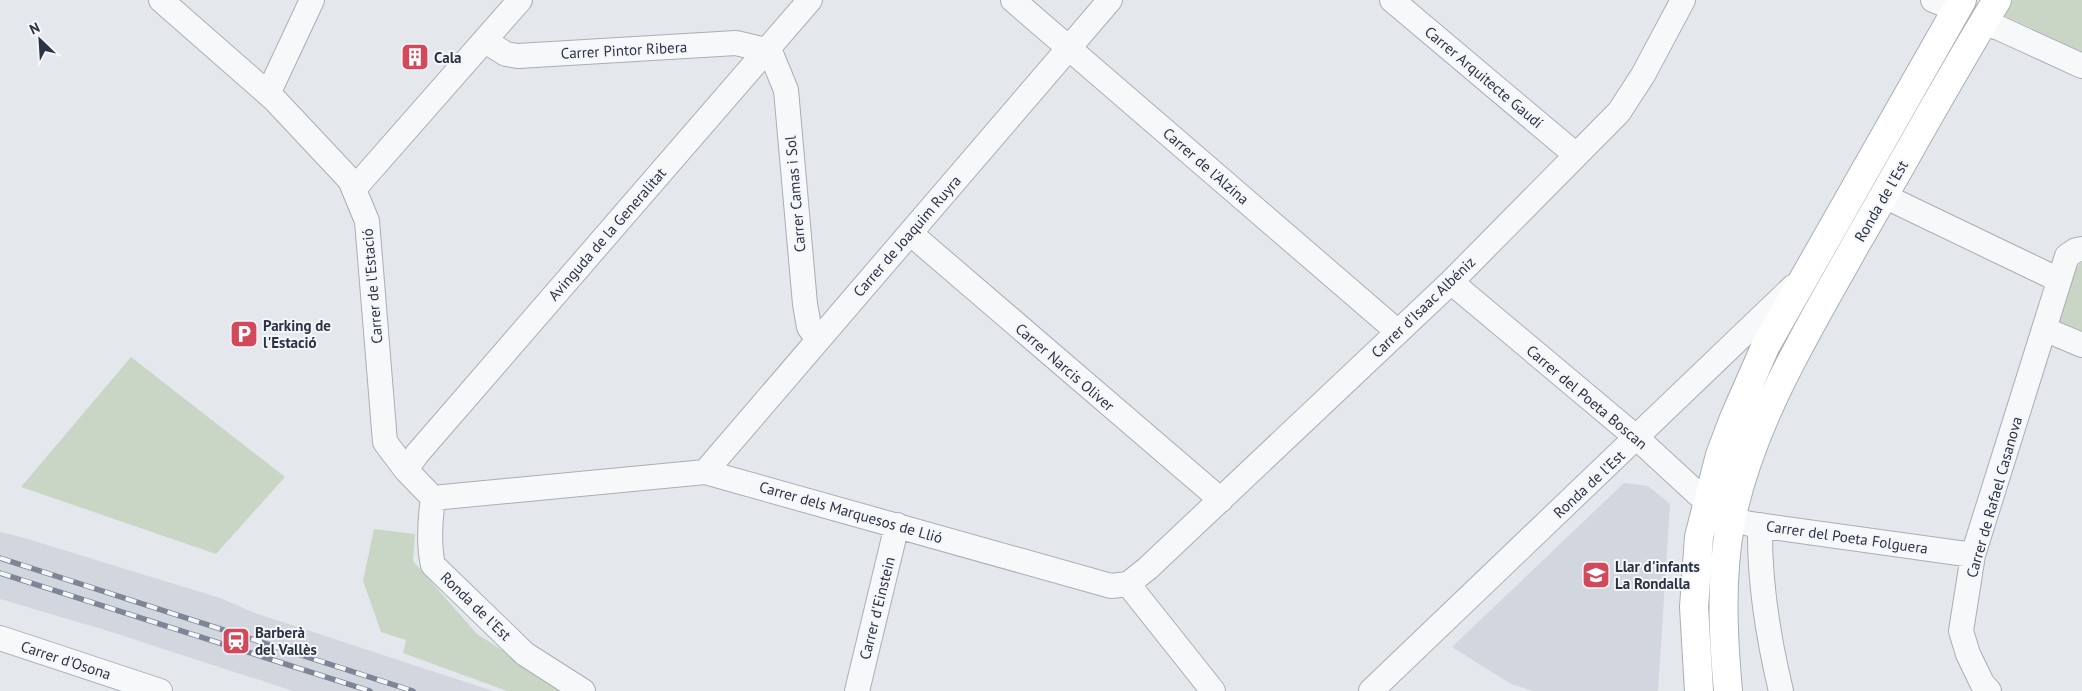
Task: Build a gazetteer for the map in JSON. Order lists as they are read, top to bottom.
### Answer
{
  "streets": {
    "street": [
      "Carrer Pintor Ribera",
      "Carrer Arquitecte Gaudí",
      "Carrer de l'Alzina",
      "Carrer Camas i Sol",
      "Ronda de l'Est",
      "Avinguda de la Generalitat",
      "Carrer de Joaquim Ruyra",
      "Carrer de l'Estació",
      "Carrer d'Isaac Albéniz",
      "Carrer Narcis Oliver",
      "Carrer del Poeta Boscan",
      "Carrer de Rafael Casanova",
      "Carrer dels Marquesos de Llió",
      "Carrer del Poeta Folguera",
      "Carrer d'Einstein",
      "Carrer d'Osona"
    ]
  },
  "crossings": [
    ["Carrer Pintor Ribera", "Carrer Camas i Sol"],
    ["Carrer Pintor Ribera", "Avinguda de la Generalitat"],
    ["Carrer Arquitecte Gaudí", "Carrer d'Isaac Albéniz"],
    ["Carrer de l'Alzina", "Carrer de Joaquim Ruyra"],
    ["Carrer de l'Alzina", "Carrer d'Isaac Albéniz"],
    ["Carrer Camas i Sol", "Avinguda de la Generalitat"],
    ["Carrer Camas i Sol", "Carrer de Joaquim Ruyra"],
    ["Ronda de l'Est", "Carrer del Poeta Boscan"],
    ["Ronda de l'Est", "Carrer dels Marquesos de Llió"],
    ["Ronda de l'Est", "Carrer del Poeta Folguera"],
    ["Avinguda de la Generalitat", "Carrer de l'Estació"],
    ["Carrer de Joaquim Ruyra", "Carrer Narcis Oliver"],
    ["Carrer de Joaquim Ruyra", "Carrer dels Marquesos de Llió"],
    ["Carrer d'Isaac Albéniz", "Carrer Narcis Oliver"],
    ["Carrer d'Isaac Albéniz", "Carrer del Poeta Boscan"],
    ["Carrer d'Isaac Albéniz", "Carrer dels Marquesos de Llió"],
    ["Carrer del Poeta Boscan", "Carrer del Poeta Folguera"],
    ["Carrer de Rafael Casanova", "Carrer del Poeta Folguera"],
    ["Carrer dels Marquesos de Llió", "Carrer d'Einstein"]
  ],
  "places": {
    "building": ["Cala"],
    "parking": ["Parking de l'Estació"],
    "school or university": ["Llar d'infants La Rondalla"],
    "station": ["Barberà del Vallès"]
  },
  "north": "top left"
}
